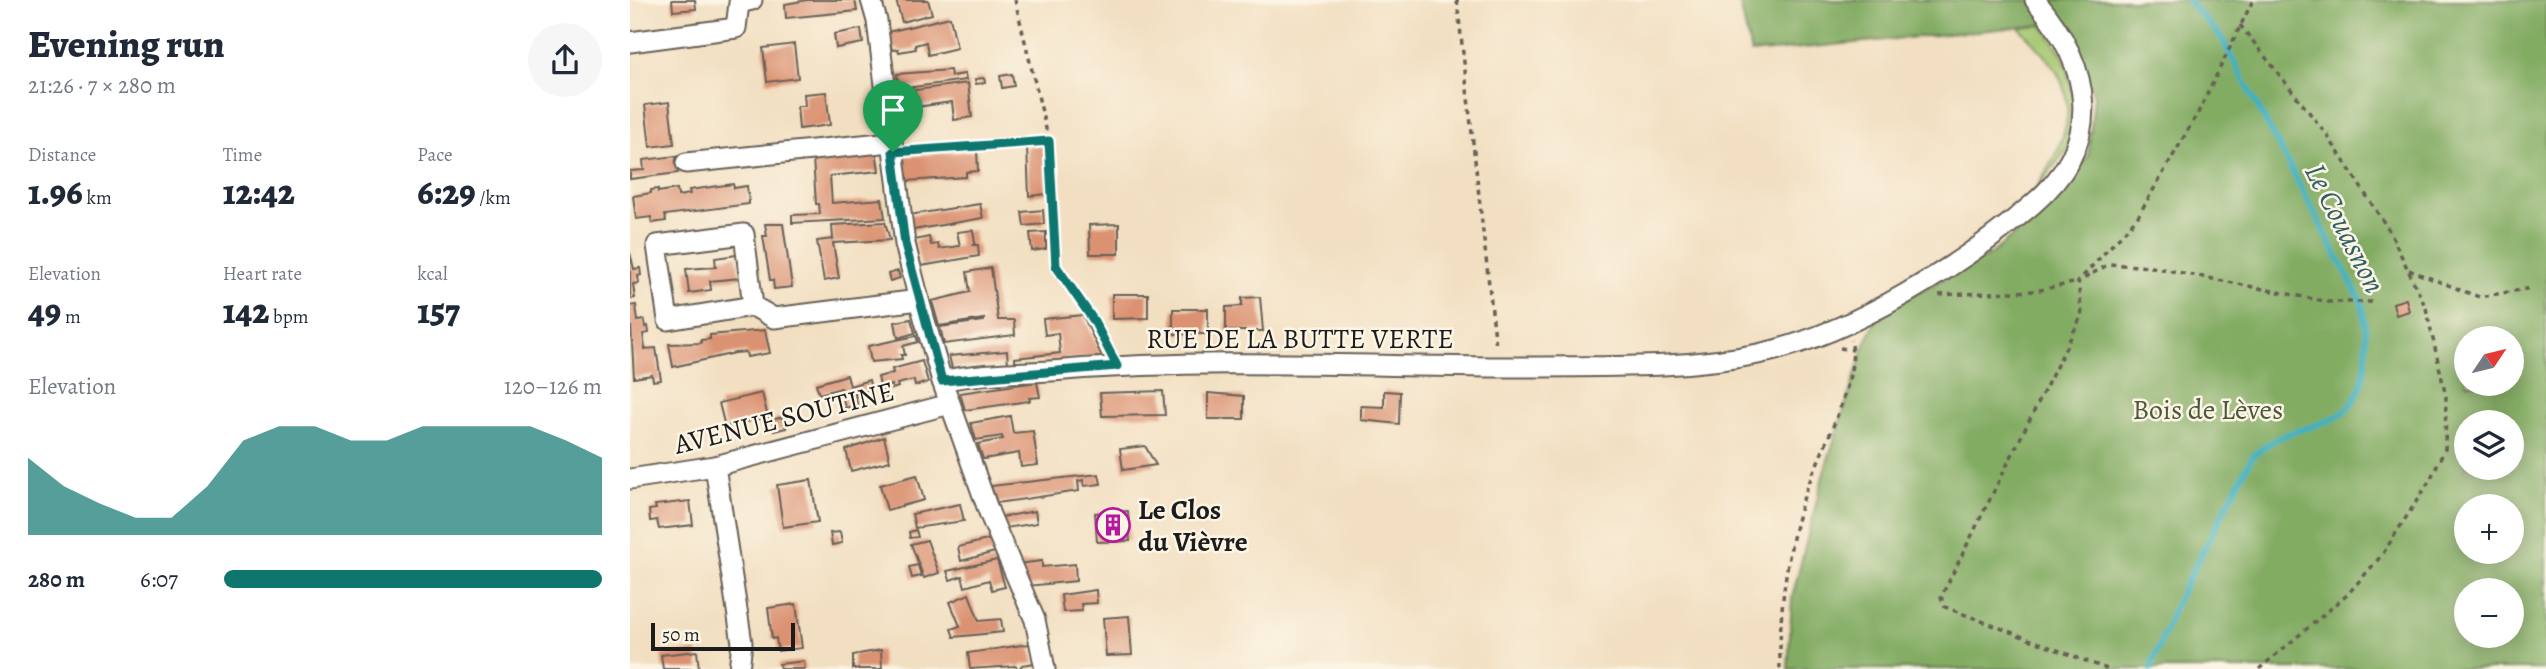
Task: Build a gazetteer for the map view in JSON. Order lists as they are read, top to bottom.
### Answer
{
  "streets": {
    "street": ["RUE DE LA BUTTE VERTE", "AVENUE SOUTINE"]
  },
  "water": ["Le Couasnon"],
  "parks": ["Bois de Lèves"],
  "places": {
    "building": ["Le Clos du Vièvre"]
  },
  "scale_bar": "50 m",
  "north": "top right",
  "page": {
    "heading": ["Evening run", "21:26 · 7 × 280 m"],
    "stats": [
      ["Distance", "1.96 km"],
      ["Time", "12:42"],
      ["Pace", "6:29 /km"],
      ["Elevation", "49 m"],
      ["Heart rate", "142 bpm"],
      ["kcal", "157"]
    ],
    "map_buttons": ["+", "−"],
    "chart": ["Elevation", "120–126 m"],
    "list": [
      {
        "name": "280 m",
        "note": "6:07"
      }
    ],
    "scale": "50 m"
  }
}
